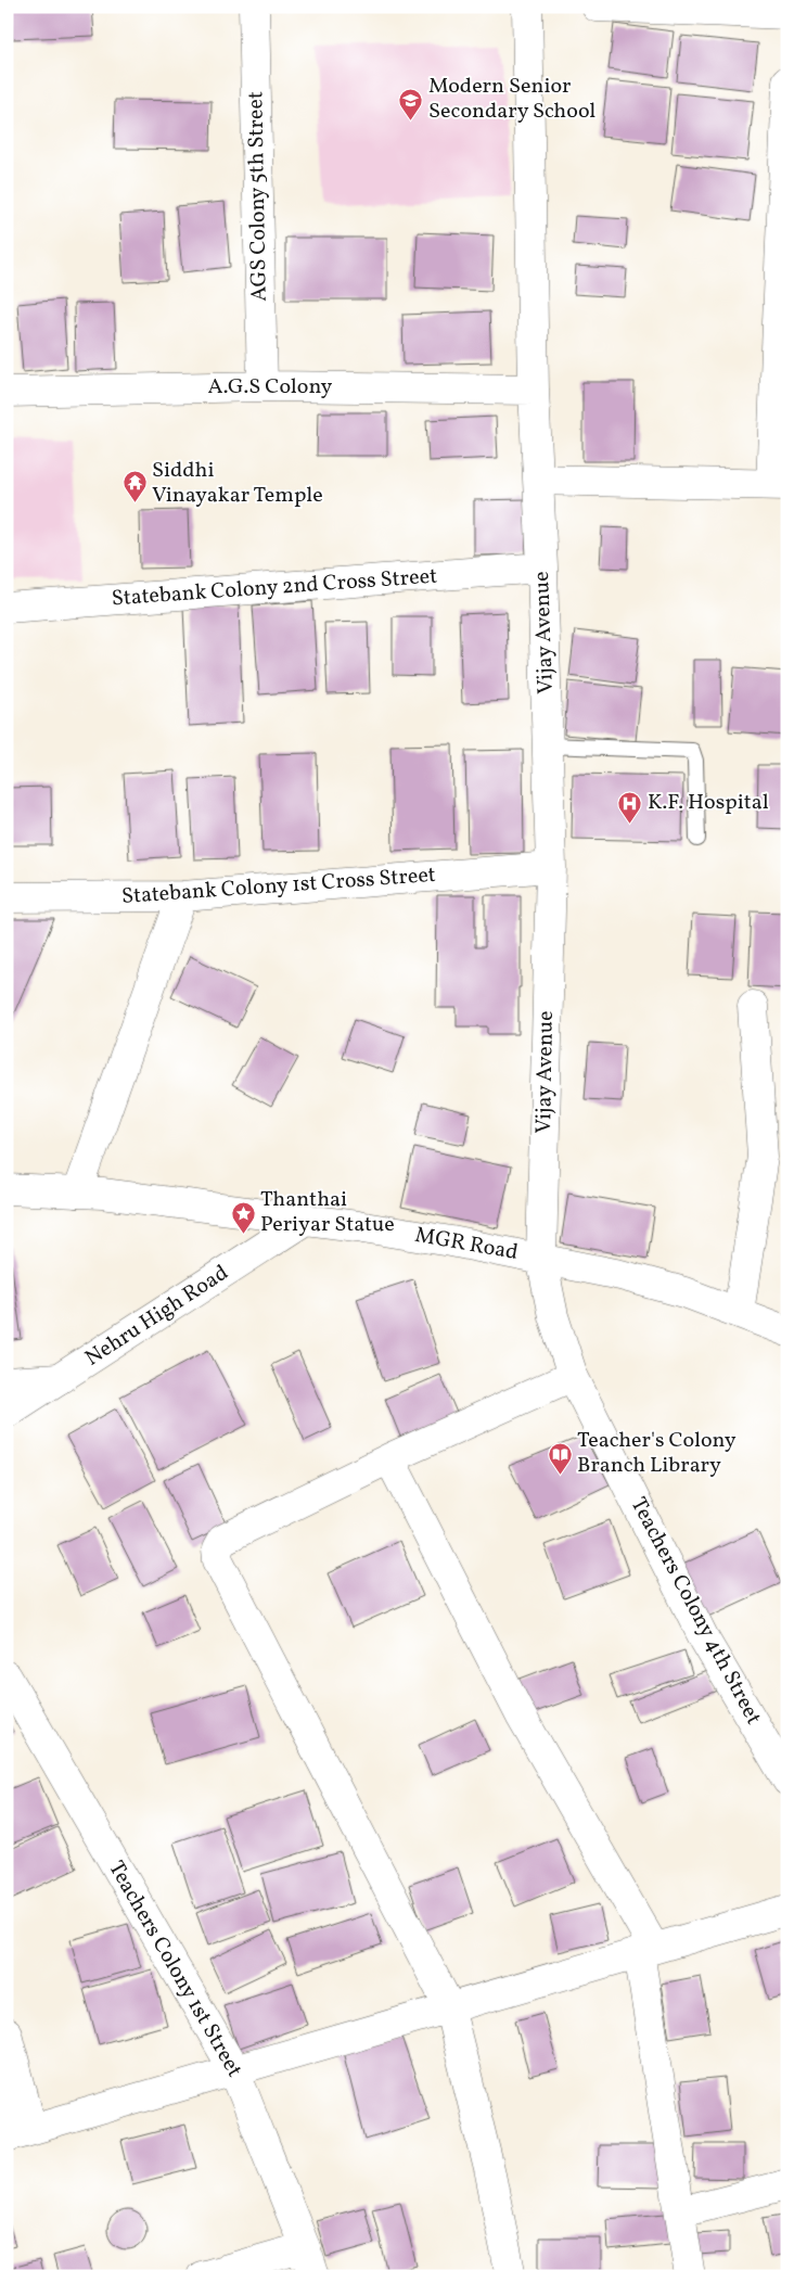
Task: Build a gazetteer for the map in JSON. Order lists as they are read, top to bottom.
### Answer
{
  "streets": {
    "street": [
      "AGS Colony 5th Street",
      "A.G.S Colony",
      "Statebank Colony 2nd Cross Street",
      "Vijay Avenue",
      "Statebank Colony 1st Cross Street",
      "MGR Road",
      "Nehru High Road",
      "Teachers Colony 4th Street",
      "Teachers Colony 1st Street"
    ]
  },
  "crossings": [
    ["AGS Colony 5th Street", "A.G.S Colony"],
    ["A.G.S Colony", "Vijay Avenue"],
    ["Statebank Colony 2nd Cross Street", "Vijay Avenue"],
    ["Vijay Avenue", "Statebank Colony 1st Cross Street"],
    ["Vijay Avenue", "MGR Road"],
    ["Vijay Avenue", "Teachers Colony 4th Street"],
    ["MGR Road", "Nehru High Road"],
    ["MGR Road", "Teachers Colony 4th Street"]
  ],
  "places": {
    "school or university": ["Modern Senior Secondary School"],
    "temple": ["Siddhi Vinayakar Temple"],
    "hospital": ["K.F. Hospital"],
    "place": ["Thanthai Periyar Statue"],
    "library": ["Teacher's Colony Branch Library"]
  }
}
